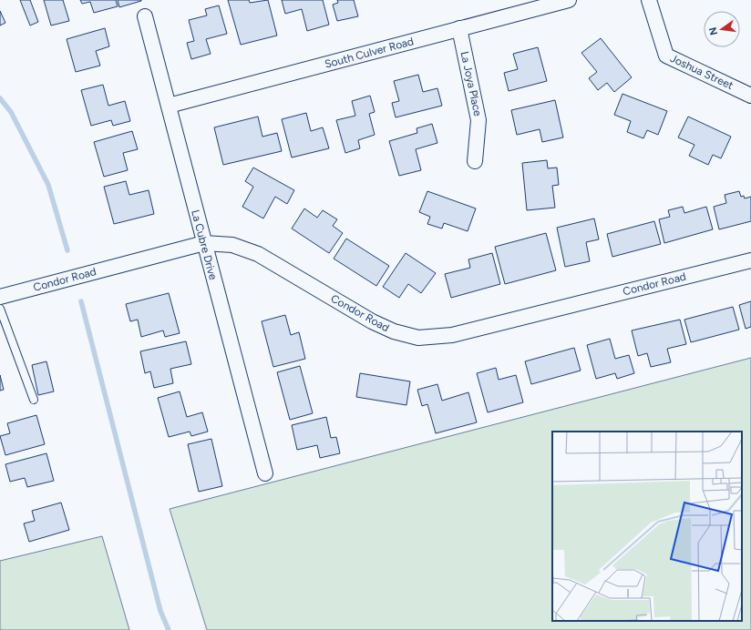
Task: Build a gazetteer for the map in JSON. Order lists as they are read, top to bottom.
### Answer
{
  "streets": {
    "street": [
      "South Culver Road",
      "Joshua Street",
      "La Joya Place",
      "La Cubre Drive",
      "Condor Road"
    ]
  },
  "crossings": [
    ["South Culver Road", "La Joya Place"],
    ["South Culver Road", "La Cubre Drive"],
    ["La Cubre Drive", "Condor Road"]
  ],
  "north": "left"
}
